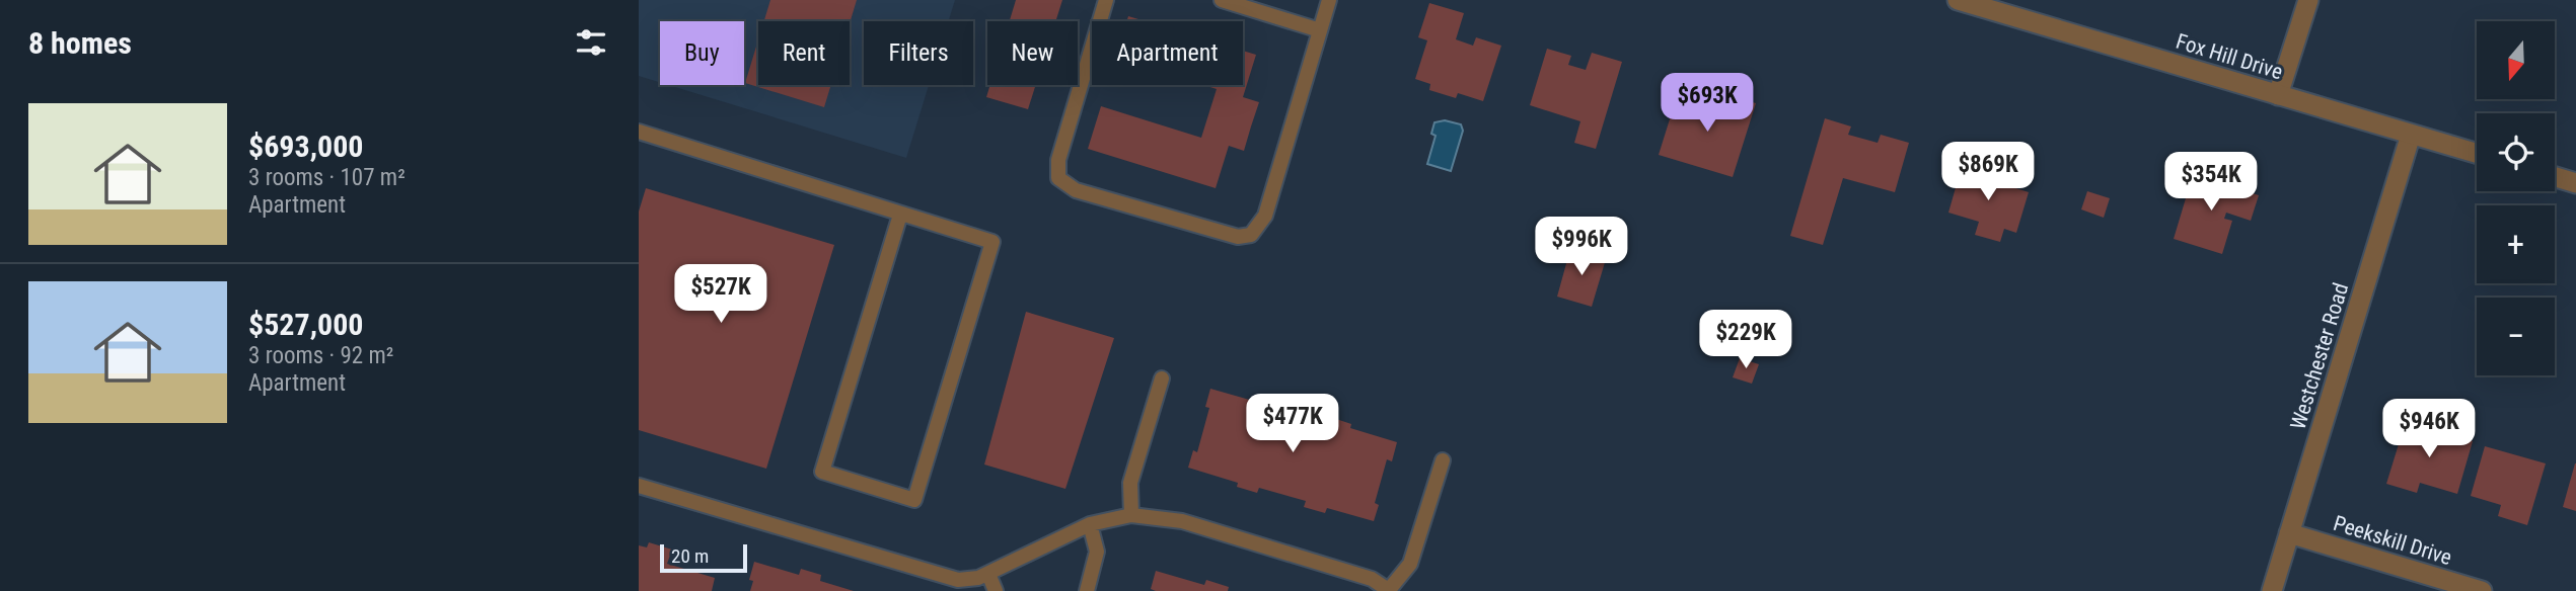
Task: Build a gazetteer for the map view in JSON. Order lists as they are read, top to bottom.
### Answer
{
  "streets": {
    "street": ["Fox Hill Drive", "Westchester Road", "Peekskill Drive"]
  },
  "crossings": [
    ["Fox Hill Drive", "Westchester Road"],
    ["Westchester Road", "Peekskill Drive"]
  ],
  "scale_bar": "20 m",
  "north": "bottom",
  "page": {
    "heading": "8 homes",
    "map_buttons": ["+", "−"],
    "chip": [
      "Buy",
      "Rent",
      "Filters",
      "New",
      "Apartment"
    ],
    "price": [
      "$693K",
      "$869K",
      "$354K",
      "$996K",
      "$527K",
      "$229K",
      "$477K",
      "$946K"
    ],
    "list": [
      {
        "name": "$693,000",
        "note": "3 rooms · 107 m² · Apartment"
      },
      {
        "name": "$527,000",
        "note": "3 rooms · 92 m² · Apartment"
      }
    ],
    "scale": "20 m"
  }
}
